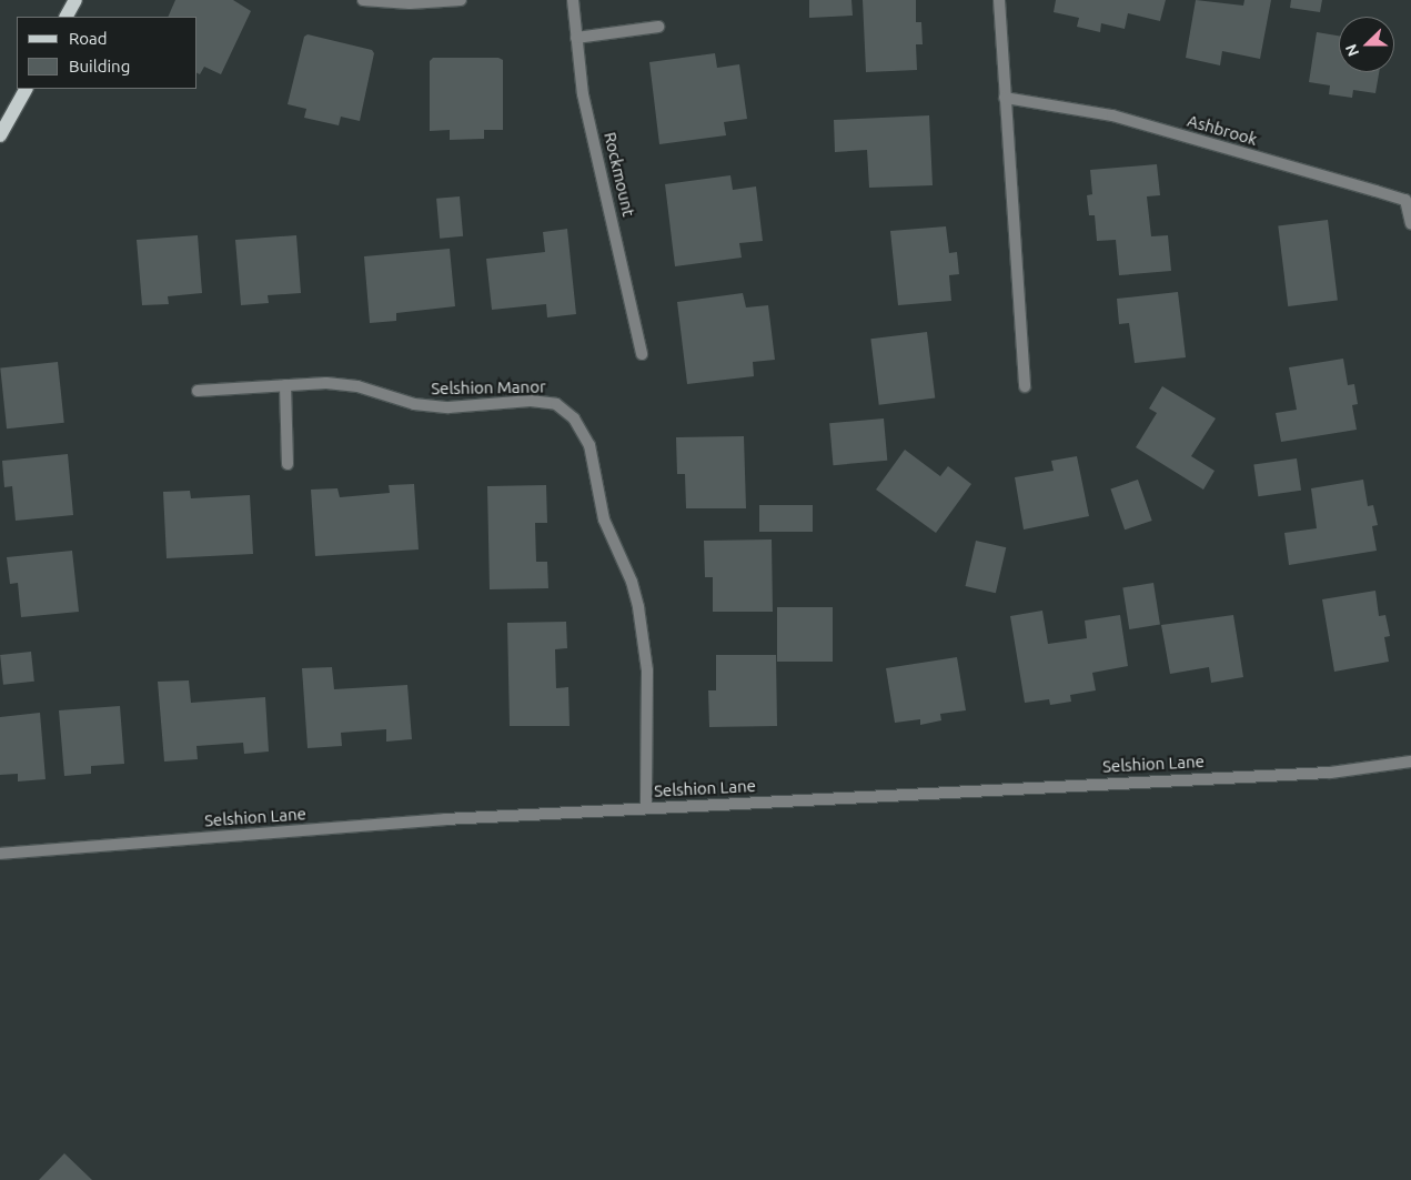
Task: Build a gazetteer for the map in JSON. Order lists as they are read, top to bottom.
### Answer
{
  "streets": {
    "street": [
      "Ashbrook",
      "Rockmount",
      "Selshion Manor",
      "Selshion Lane"
    ]
  },
  "crossings": [
    ["Selshion Manor", "Selshion Lane"]
  ],
  "legend": ["Road", "Building"],
  "north": "left"
}
